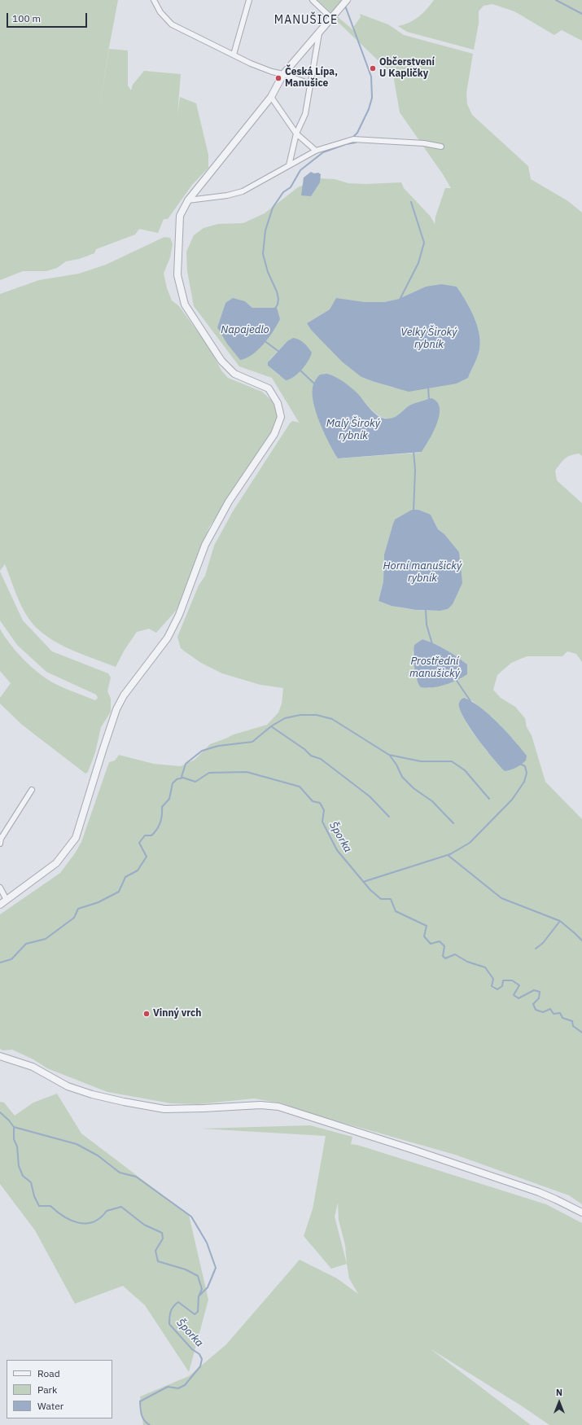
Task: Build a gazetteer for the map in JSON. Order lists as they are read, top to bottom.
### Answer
{
  "districts": ["MANUŠICE"],
  "water": [
    "Napajedlo",
    "Velký Široký rybník",
    "Malý Široký rybník",
    "Horní manušický rybník",
    "Prostřední manušický",
    "Šporka"
  ],
  "places": ["Občerstvení U Kapličky", "Česká Lípa, Manušice", "Vinný vrch"],
  "legend": ["Road", "Park", "Water"],
  "scale_bar": "100 m",
  "north": "top"
}
